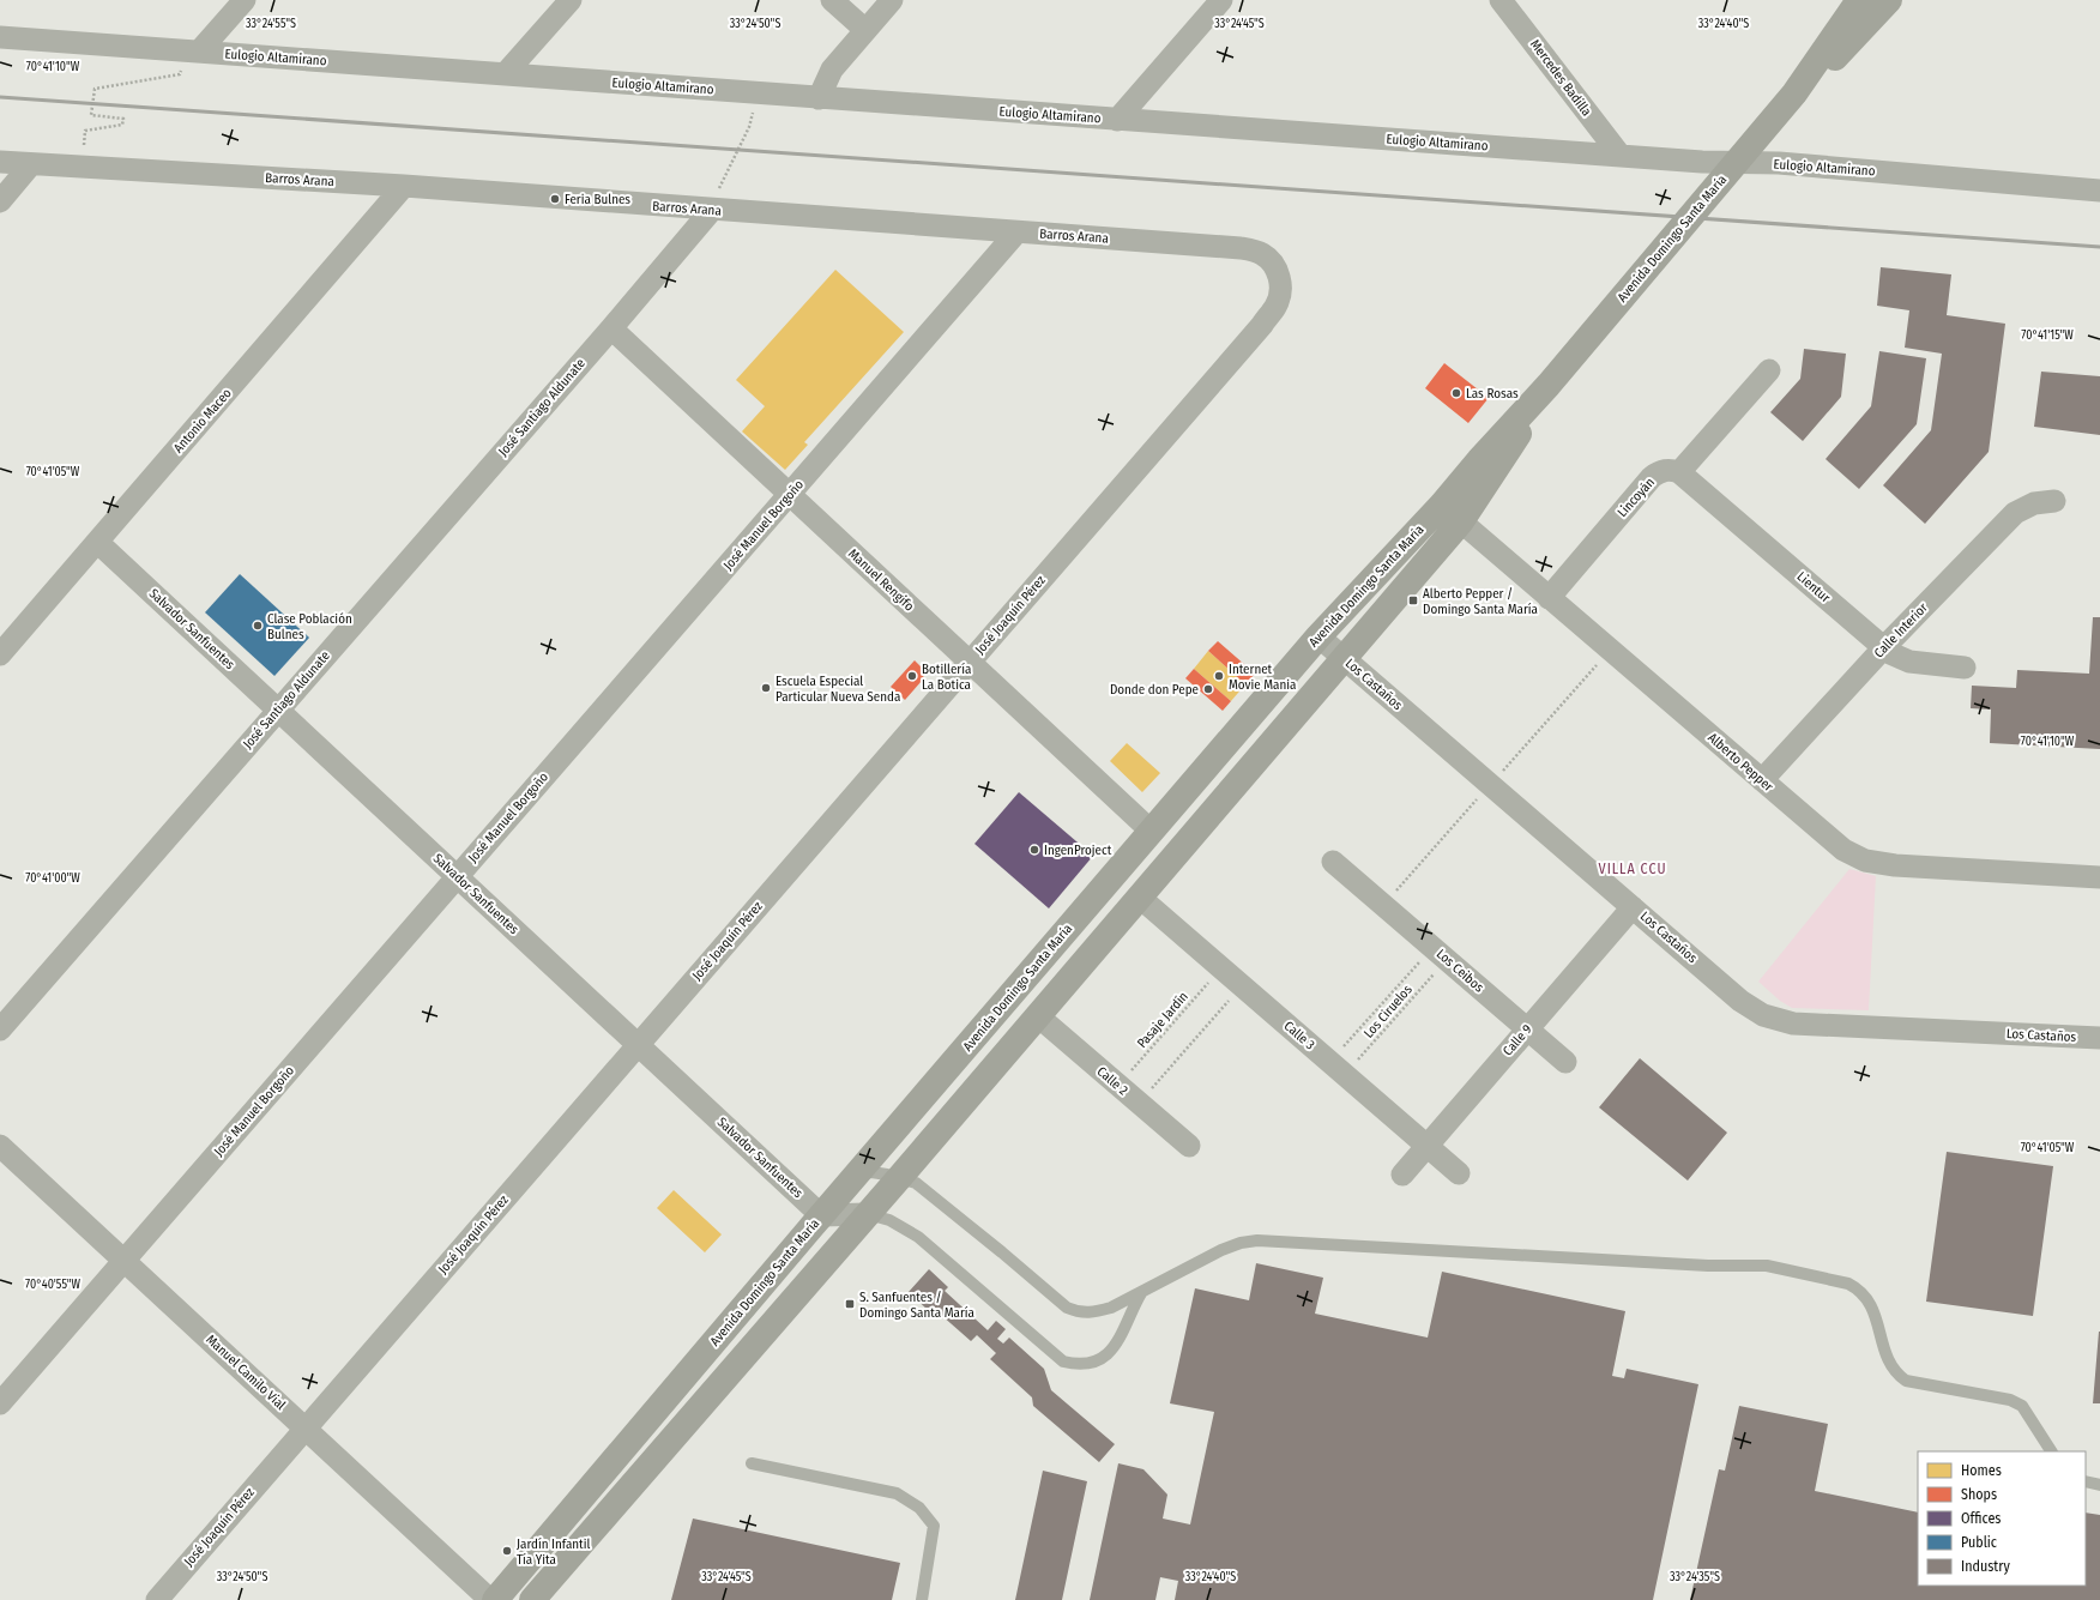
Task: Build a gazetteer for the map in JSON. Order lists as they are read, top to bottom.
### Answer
{
  "streets": {
    "main road": ["Avenida Domingo Santa María"],
    "street": [
      "Eulogio Altamirano",
      "Mercedes Badilla",
      "Barros Arana",
      "José Santiago Aldunate",
      "Antonio Maceo",
      "Lincoyán",
      "José Manuel Borgoño",
      "Manuel Rengifo",
      "Lientur",
      "José Joaquín Pérez",
      "Salvador Sanfuentes",
      "Calle Interior",
      "Los Castaños",
      "Alberto Pepper",
      "Los Ceibos",
      "Calle 3",
      "Calle 9",
      "Calle 2",
      "Manuel Camilo Vial"
    ],
    "path": ["Los Ciruelos", "Pasaje Jardín"]
  },
  "crossings": [
    ["Eulogio Altamirano", "Mercedes Badilla"],
    ["Eulogio Altamirano", "Avenida Domingo Santa María"],
    ["Barros Arana", "José Santiago Aldunate"],
    ["Barros Arana", "Antonio Maceo"],
    ["Barros Arana", "José Manuel Borgoño"],
    ["Barros Arana", "José Joaquín Pérez"],
    ["Avenida Domingo Santa María", "Manuel Rengifo"],
    ["Avenida Domingo Santa María", "Salvador Sanfuentes"],
    ["Avenida Domingo Santa María", "Los Castaños"],
    ["Avenida Domingo Santa María", "Alberto Pepper"],
    ["Avenida Domingo Santa María", "Calle 3"],
    ["Avenida Domingo Santa María", "Calle 2"],
    ["José Santiago Aldunate", "Manuel Rengifo"],
    ["José Santiago Aldunate", "Salvador Sanfuentes"],
    ["Antonio Maceo", "Salvador Sanfuentes"],
    ["Lincoyán", "Lientur"],
    ["Lincoyán", "Alberto Pepper"],
    ["José Manuel Borgoño", "Manuel Rengifo"],
    ["José Manuel Borgoño", "Salvador Sanfuentes"],
    ["José Manuel Borgoño", "Manuel Camilo Vial"],
    ["Manuel Rengifo", "José Joaquín Pérez"],
    ["Lientur", "Calle Interior"],
    ["José Joaquín Pérez", "Salvador Sanfuentes"],
    ["José Joaquín Pérez", "Manuel Camilo Vial"],
    ["Calle Interior", "Alberto Pepper"],
    ["Los Castaños", "Calle 9"],
    ["Los Ceibos", "Los Ciruelos"],
    ["Los Ceibos", "Calle 9"],
    ["Los Ciruelos", "Calle 3"],
    ["Pasaje Jardín", "Calle 3"],
    ["Pasaje Jardín", "Calle 2"],
    ["Calle 3", "Calle 9"]
  ],
  "districts": ["VILLA CCU"],
  "places": {
    "other": [
      "Feria Bulnes",
      "Las Rosas",
      "Clase Población Bulnes",
      "Botillería La Botica",
      "Internet Movie Mania",
      "Escuela Especial Particular Nueva Senda",
      "Donde don Pepe",
      "IngenProject",
      "Jardín Infantil Tía Yita"
    ],
    "transit": ["Alberto Pepper / Domingo Santa María", "S. Sanfuentes / Domingo Santa María"]
  },
  "legend": [
    "Homes",
    "Shops",
    "Offices",
    "Public",
    "Industry"
  ],
  "coordinates": [
    "33°24'55\"S",
    "33°24'50\"S",
    "33°24'45\"S",
    "33°24'40\"S",
    "70°41'10\"W",
    "70°41'15\"W",
    "70°41'05\"W",
    "70°41'00\"W",
    "70°40'55\"W",
    "33°24'35\"S"
  ]
}
